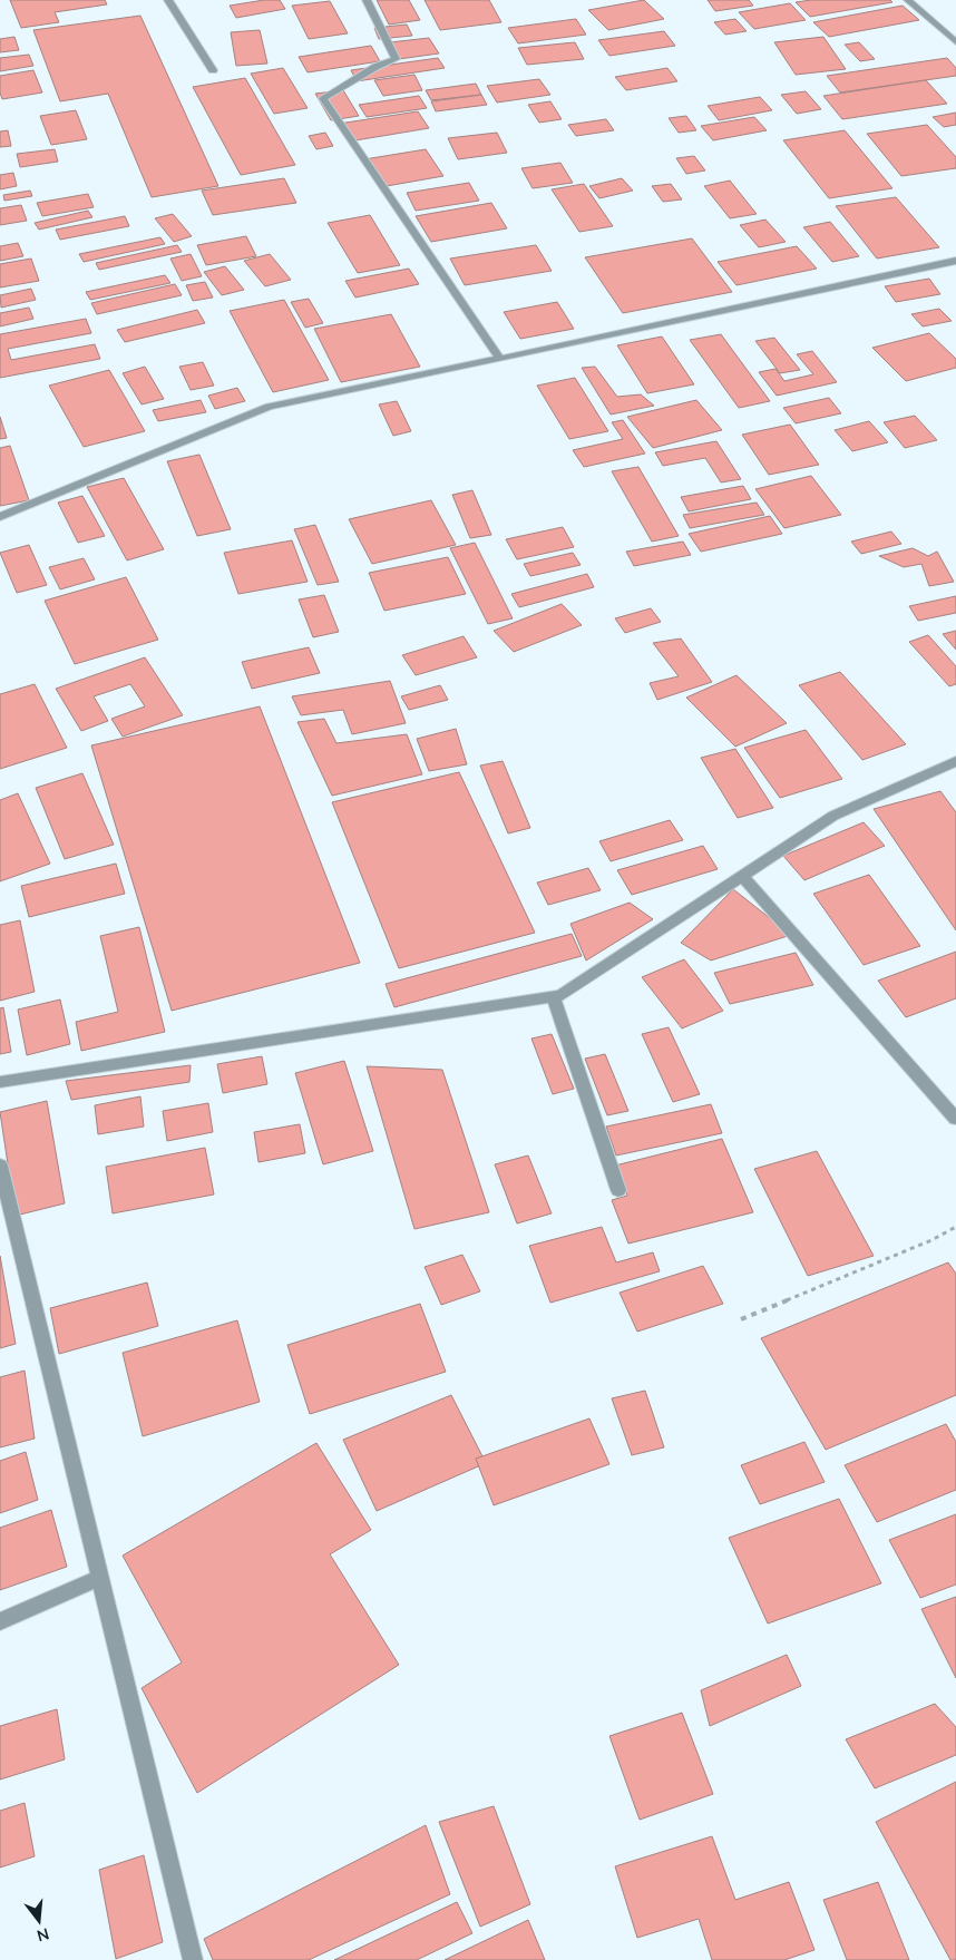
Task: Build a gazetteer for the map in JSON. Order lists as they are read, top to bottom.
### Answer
{
  "north": "bottom"
}
